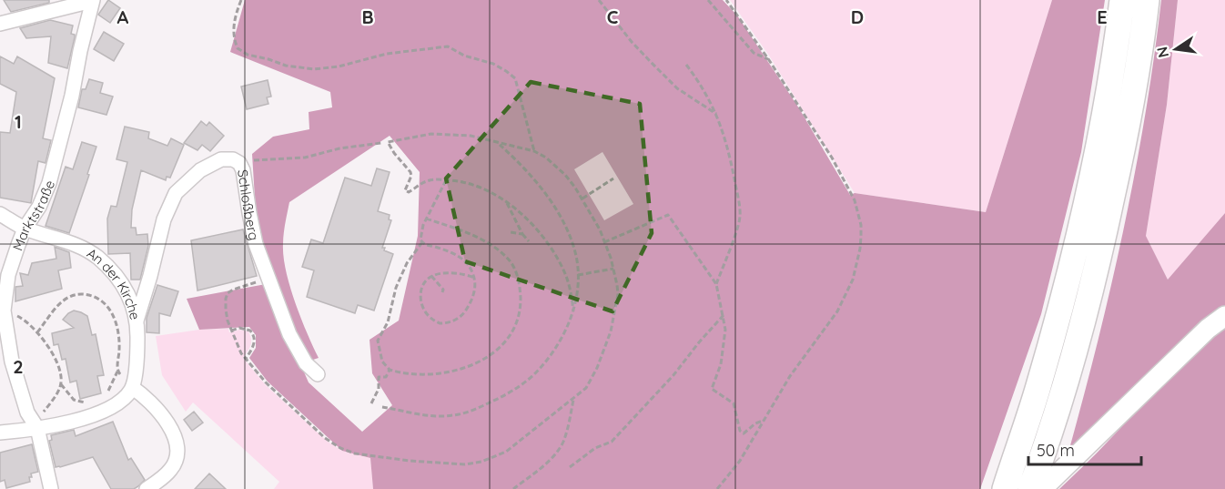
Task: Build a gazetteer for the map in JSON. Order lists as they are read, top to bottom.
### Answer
{
  "streets": {
    "street": ["Schloßberg", "Marktstraße", "An der Kirche"]
  },
  "crossings": [
    ["Schloßberg", "Marktstraße"],
    ["Schloßberg", "An der Kirche"],
    ["Marktstraße", "An der Kirche"]
  ],
  "scale_bar": "50 m",
  "north": "left",
  "grid": {
    "columns": [
      "A",
      "B",
      "C",
      "D",
      "E"
    ],
    "rows": ["1", "2"]
  }
}
